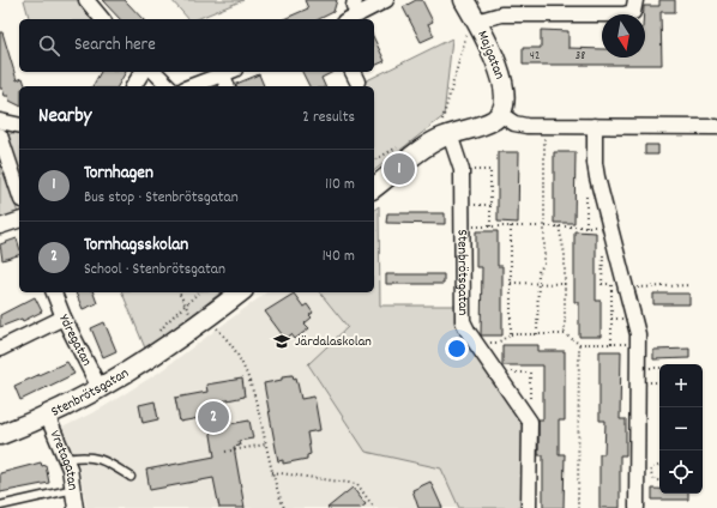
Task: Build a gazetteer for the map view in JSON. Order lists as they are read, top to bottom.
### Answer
{
  "streets": {
    "street": [
      "Majgatan",
      "Stenbrötsgatan",
      "Ydregatan",
      "Vretagatan"
    ]
  },
  "crossings": [
    ["Stenbrötsgatan", "Ydregatan"],
    ["Stenbrötsgatan", "Vretagatan"]
  ],
  "places": {
    "school or university": ["Järdalaskolan"]
  },
  "house_numbers": ["42", "38"],
  "north": "bottom",
  "page": {
    "search": "Search here",
    "heading": ["Nearby", "2 results"],
    "list": [
      {
        "mark": "1",
        "name": "Tornhagen",
        "note": "Bus stop · Stenbrötsgatan",
        "value": "110 m"
      },
      {
        "mark": "2",
        "name": "Tornhagsskolan",
        "note": "School · Stenbrötsgatan",
        "value": "140 m"
      }
    ],
    "pins": ["1", "2"],
    "map_buttons": ["+", "−"]
  }
}
